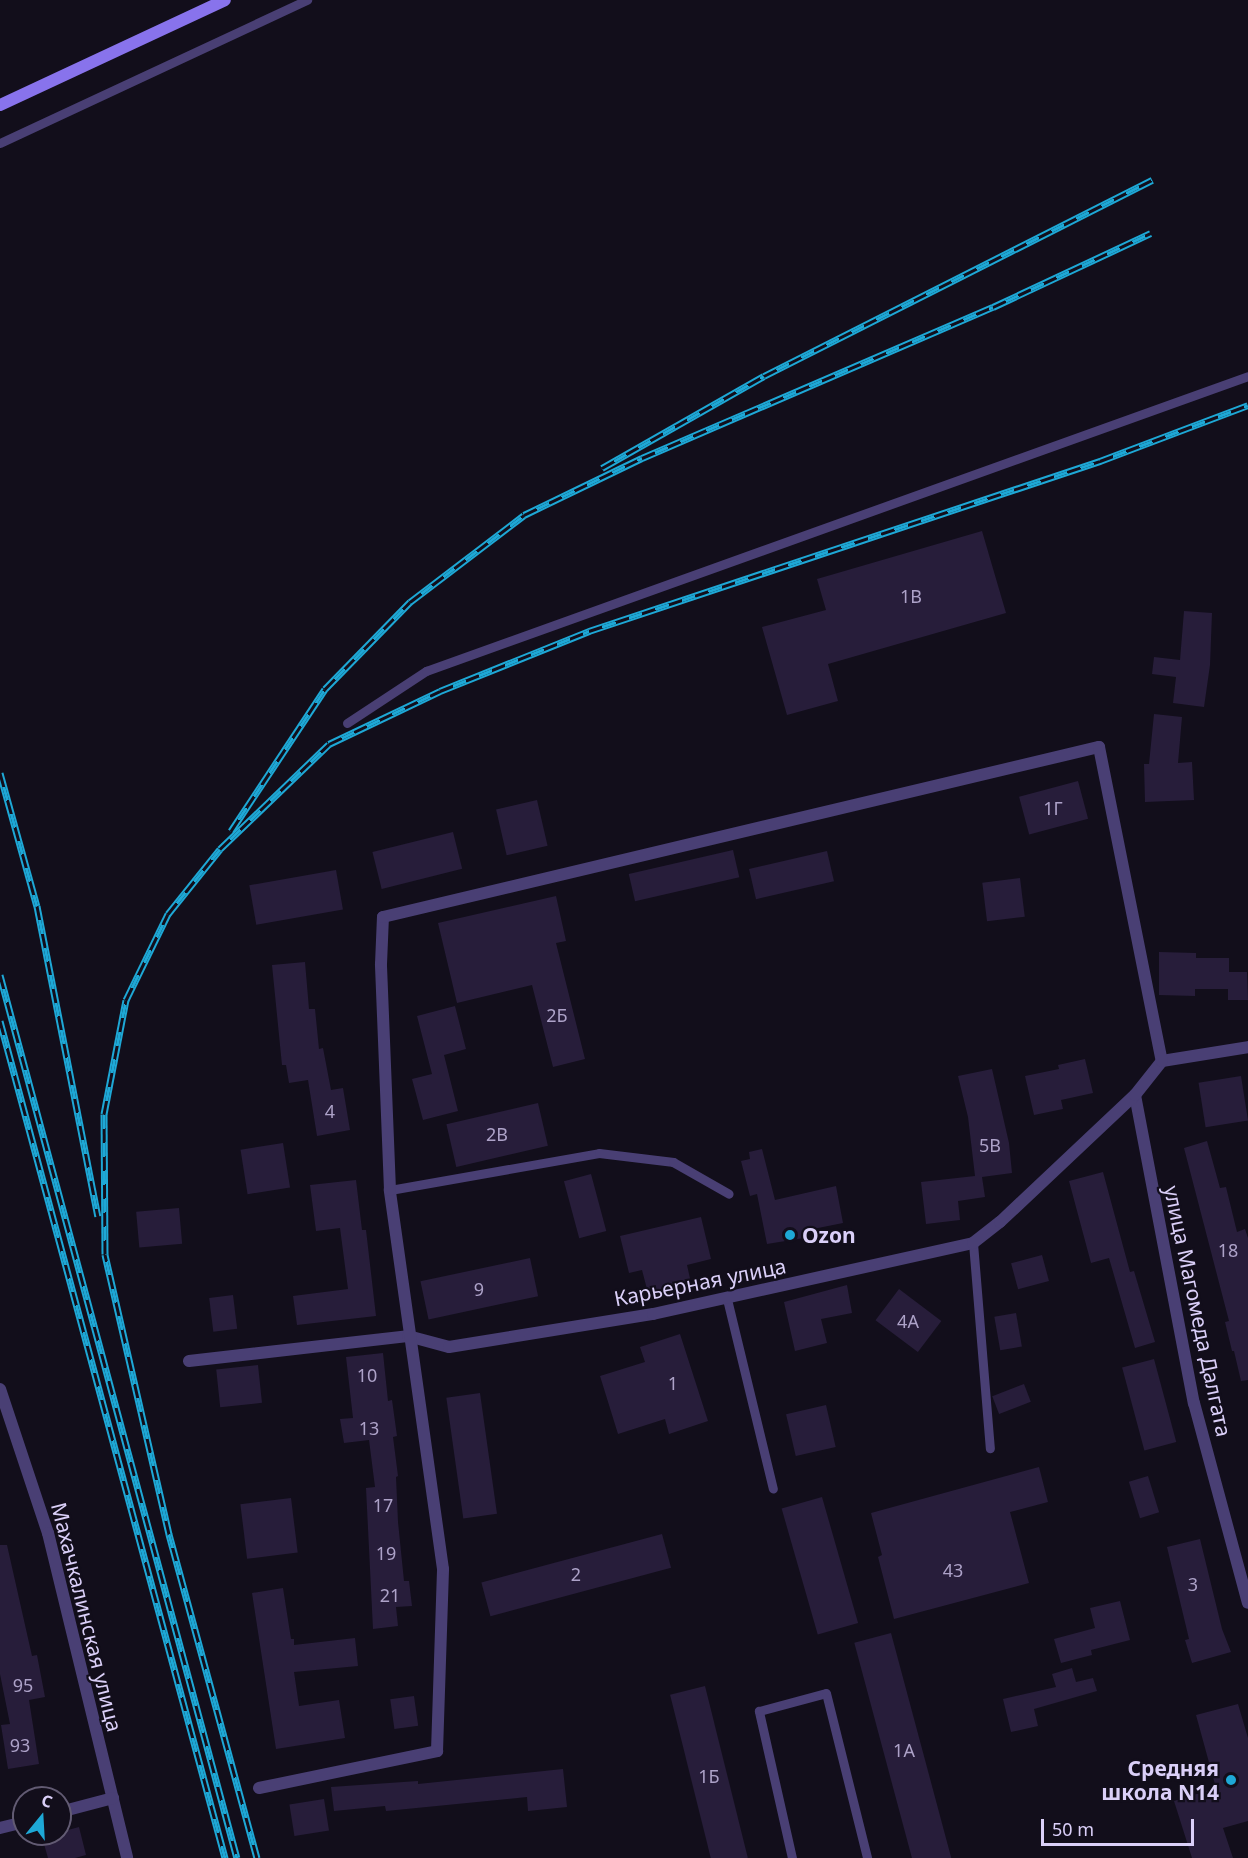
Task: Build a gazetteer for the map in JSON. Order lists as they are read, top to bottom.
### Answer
{
  "streets": {
    "street": ["Карьерная улица", "улица Магомеда Далгата", "Махачкалинская улица"]
  },
  "crossings": [
    ["Карьерная улица", "улица Магомеда Далгата"]
  ],
  "places": ["Ozon", "Средняя школа N14"],
  "house_numbers": [
    "1В",
    "1Г",
    "2Б",
    "4",
    "2В",
    "5В",
    "18",
    "9",
    "4А",
    "10",
    "1",
    "13",
    "17",
    "19",
    "43",
    "2",
    "3",
    "21",
    "95",
    "93",
    "1А",
    "1Б"
  ],
  "scale_bar": "50 m",
  "north": "top"
}
